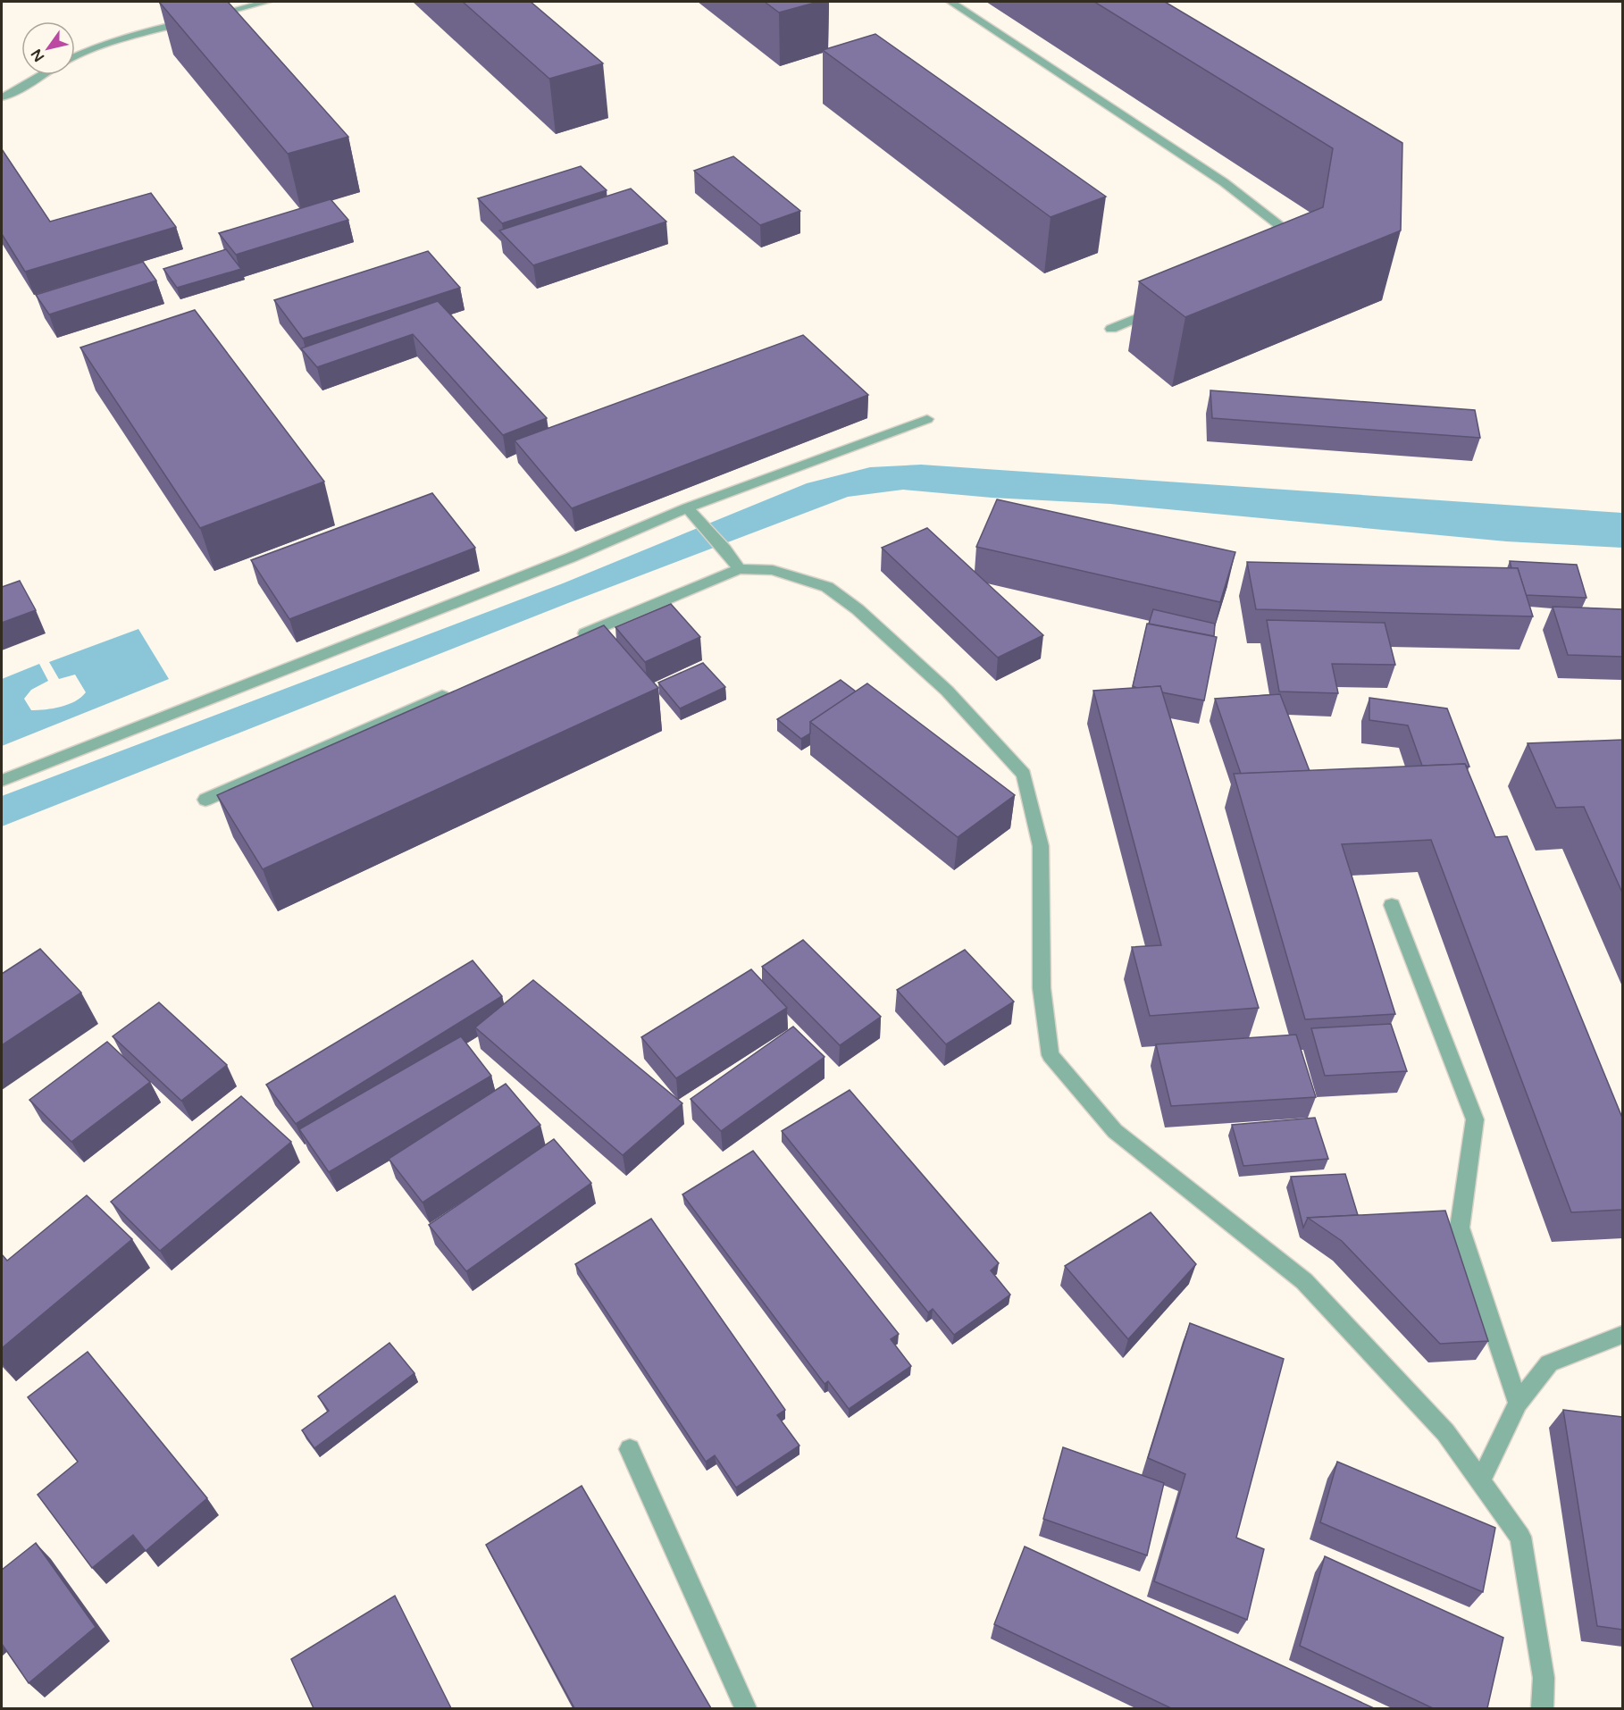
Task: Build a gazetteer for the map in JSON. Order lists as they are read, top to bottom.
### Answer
{
  "north": "bottom left"
}
